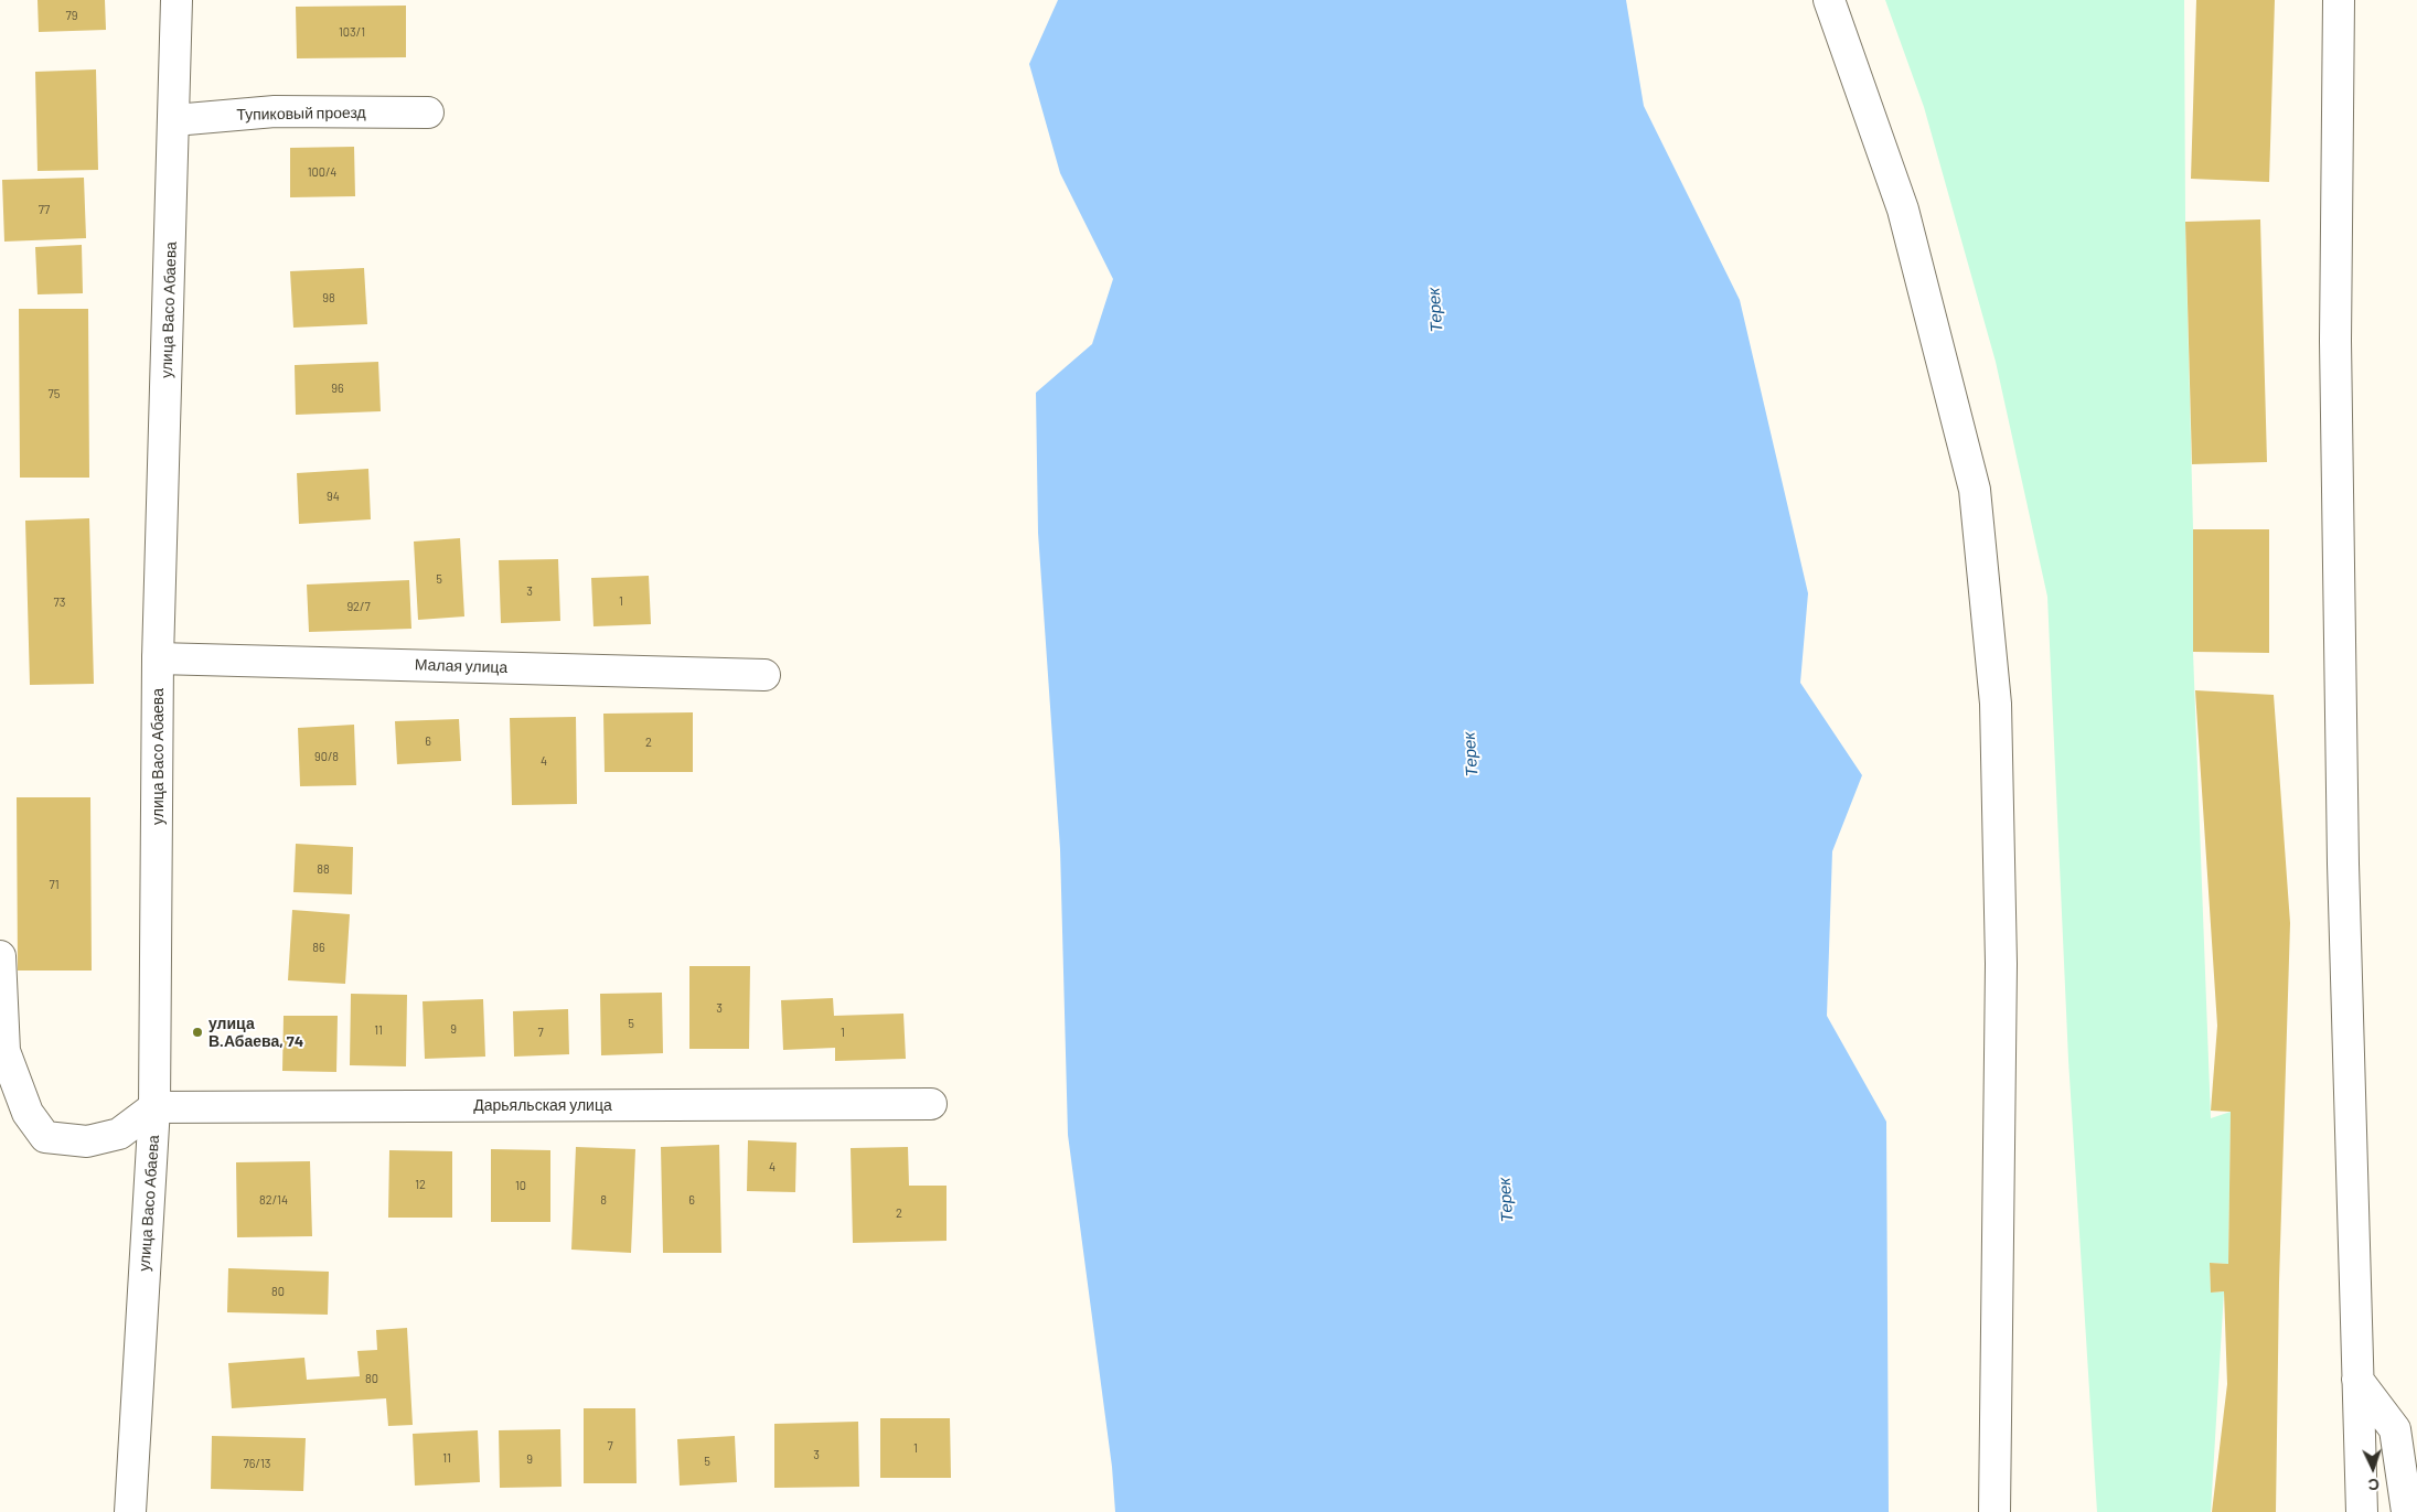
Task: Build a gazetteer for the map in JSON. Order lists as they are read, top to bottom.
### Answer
{
  "streets": {
    "street": [
      "Тупиковый проезд",
      "улица Васо Абаева",
      "Малая улица",
      "Дарьяльская улица"
    ]
  },
  "crossings": [
    ["Тупиковый проезд", "улица Васо Абаева"],
    ["улица Васо Абаева", "Малая улица"],
    ["улица Васо Абаева", "Дарьяльская улица"]
  ],
  "water": ["Терек"],
  "places": ["улица В.Абаева, 74"],
  "house_numbers": [
    "79",
    "103/1",
    "100/4",
    "77",
    "98",
    "96",
    "75",
    "94",
    "5",
    "3",
    "1",
    "73",
    "92/7",
    "6",
    "2",
    "90/8",
    "4",
    "88",
    "71",
    "86",
    "3",
    "5",
    "9",
    "11",
    "7",
    "1",
    "4",
    "12",
    "10",
    "82/14",
    "8",
    "6",
    "2",
    "80",
    "80",
    "7",
    "1",
    "3",
    "11",
    "9",
    "5",
    "76/13"
  ],
  "north": "bottom"
}
